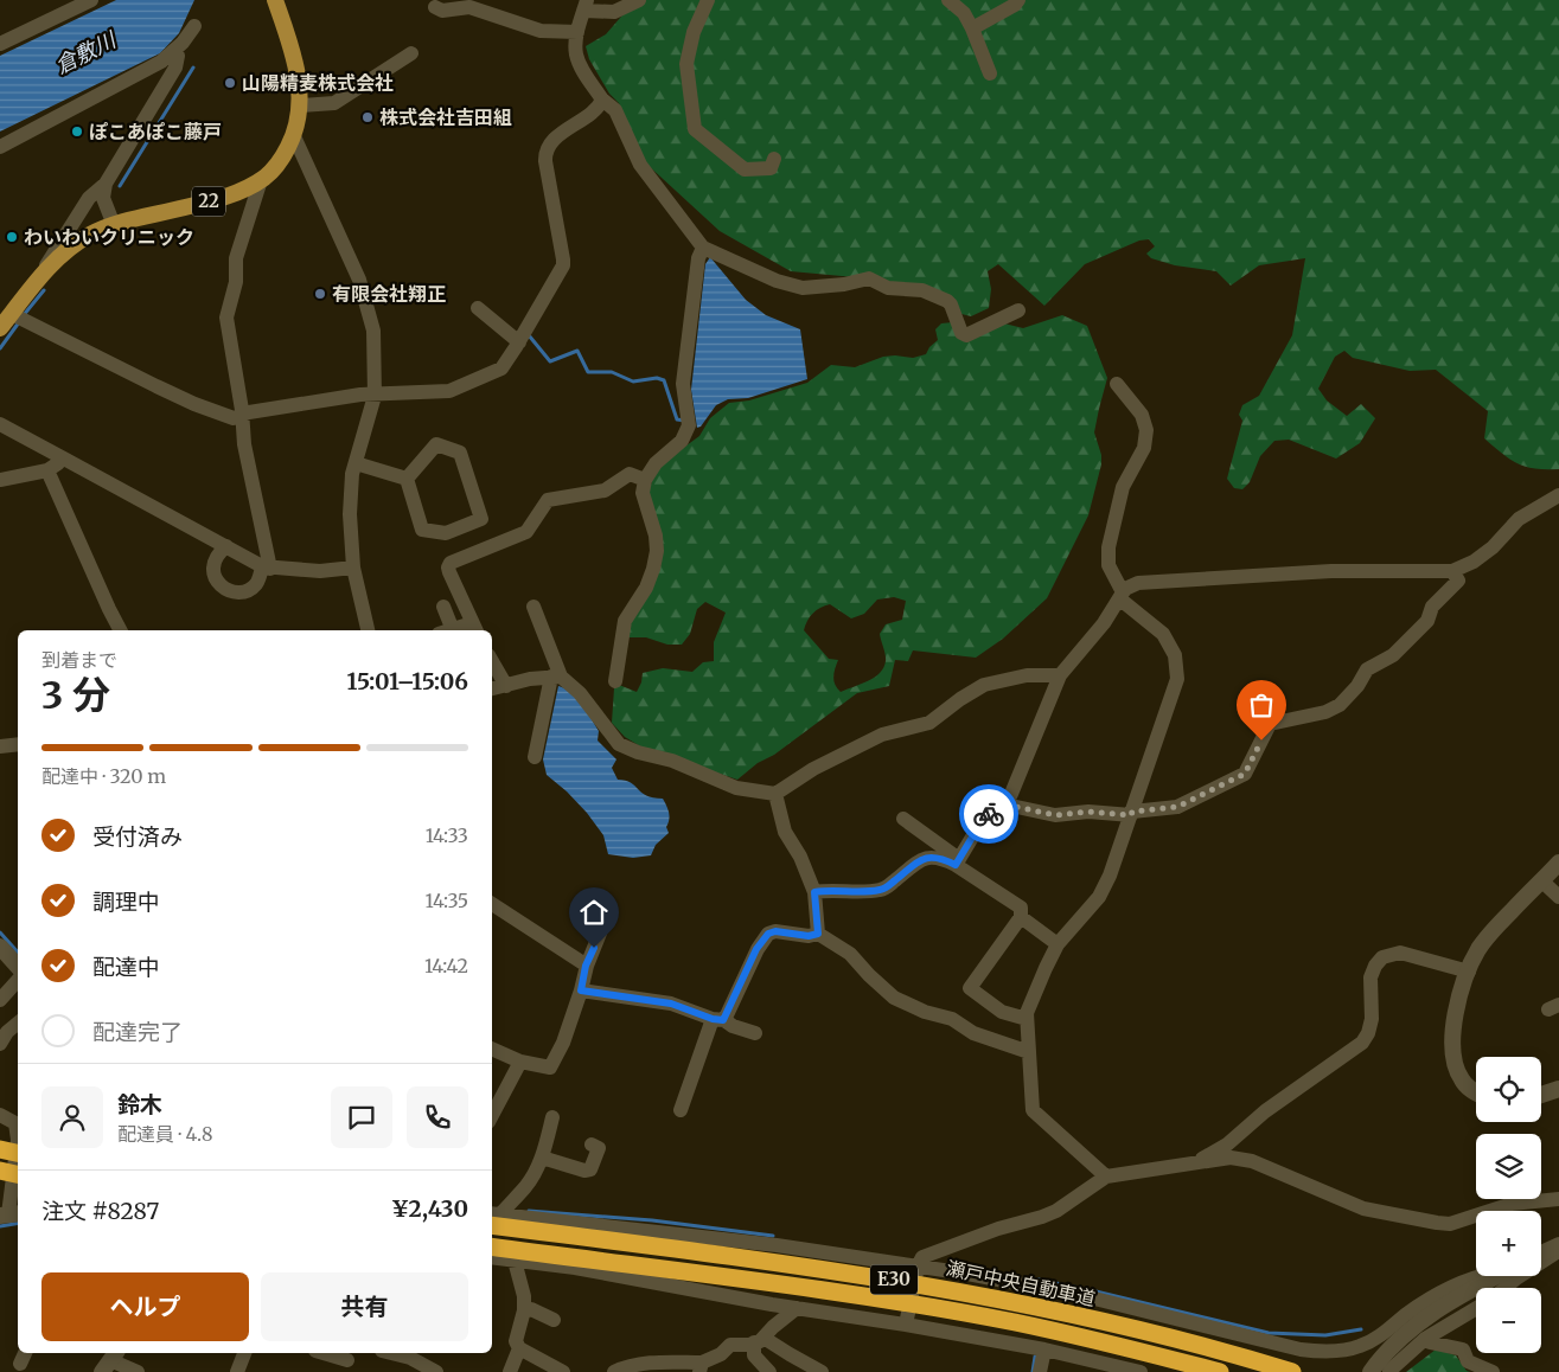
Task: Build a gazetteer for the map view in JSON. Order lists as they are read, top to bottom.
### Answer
{
  "streets": {
    "highway": ["E30", "瀬戸中央自動車道"],
    "main road": ["22"]
  },
  "water": ["倉敷川"],
  "places": [
    "山陽精麦株式会社",
    "株式会社吉田組",
    "ぽこあぽこ藤戸",
    "わいわいクリニック",
    "有限会社翔正"
  ],
  "page": {
    "heading": ["3 分", "到着まで", "15:01–15:06"],
    "panel": [
      "鈴木",
      "配達員 · 4.8",
      "注文 #8287",
      "¥2,430"
    ],
    "bar": "配達中 · 320 m",
    "list": [
      ["受付済み", "14:33"],
      ["調理中", "14:35"],
      ["配達中", "14:42"],
      "配達完了"
    ],
    "map_buttons": ["+", "−"],
    "buttons": ["ヘルプ", "共有"]
  }
}
